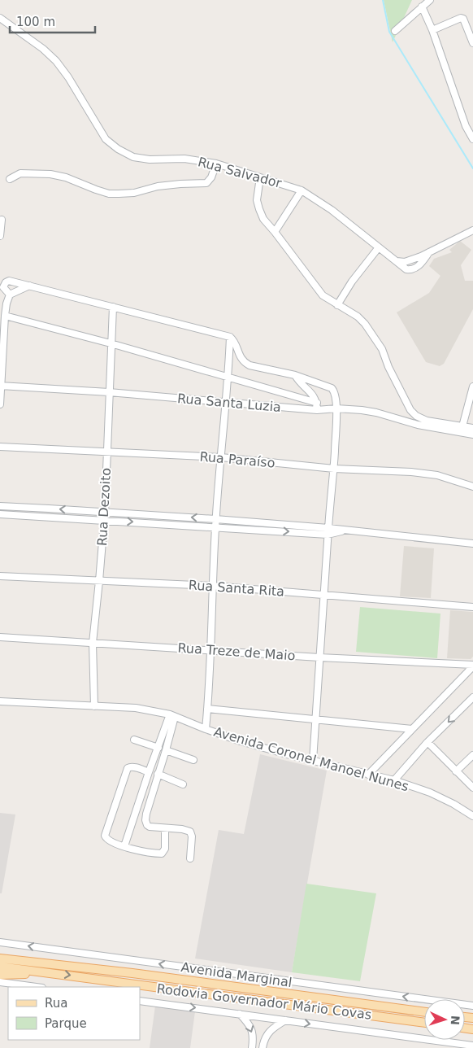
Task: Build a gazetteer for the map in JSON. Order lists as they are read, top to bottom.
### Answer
{
  "streets": {
    "main road": ["Rodovia Governador Mário Covas"],
    "street": [
      "Rua Salvador",
      "Rua Santa Luzia",
      "Rua Paraíso",
      "Rua Dezoito",
      "Rua Santa Rita",
      "Rua Treze de Maio",
      "Avenida Coronel Manoel Nunes",
      "Avenida Marginal"
    ]
  },
  "crossings": [
    ["Rua Santa Luzia", "Rua Dezoito"],
    ["Rua Paraíso", "Rua Dezoito"],
    ["Rua Dezoito", "Rua Santa Rita"],
    ["Rua Dezoito", "Rua Treze de Maio"],
    ["Rua Dezoito", "Avenida Coronel Manoel Nunes"]
  ],
  "legend": ["Rua", "Parque"],
  "scale_bar": "100 m",
  "north": "right"
}
